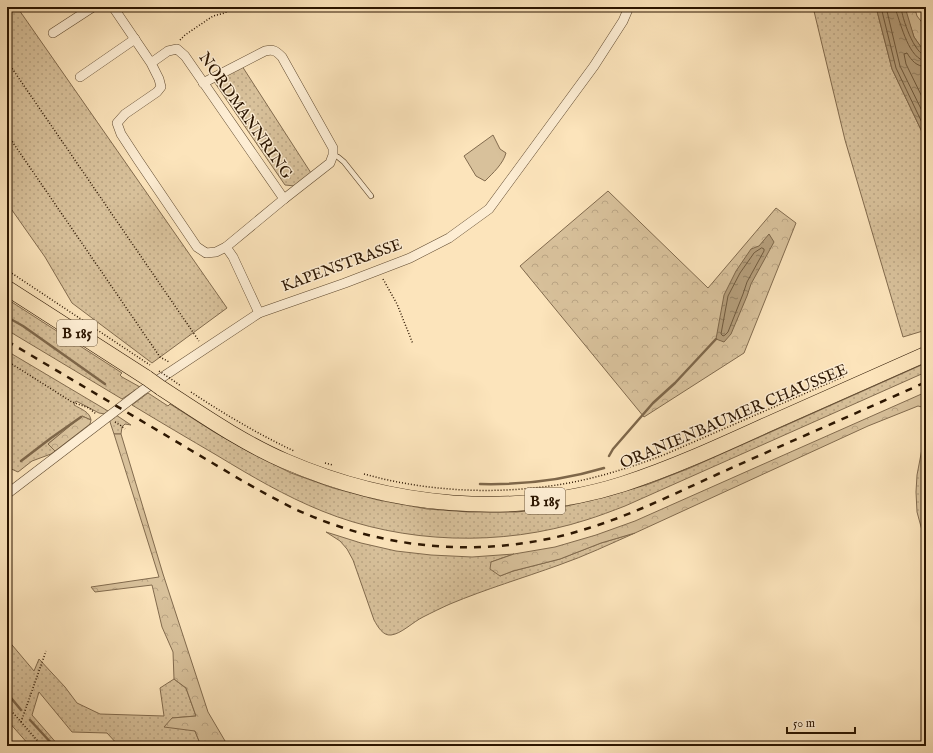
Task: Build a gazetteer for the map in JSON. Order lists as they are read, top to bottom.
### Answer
{
  "streets": {
    "main road": ["B 185", "ORANIENBAUMER CHAUSSEE"],
    "street": ["NORDMANNRING", "KAPENSTRASSE"]
  },
  "scale_bar": "50 m"
}
